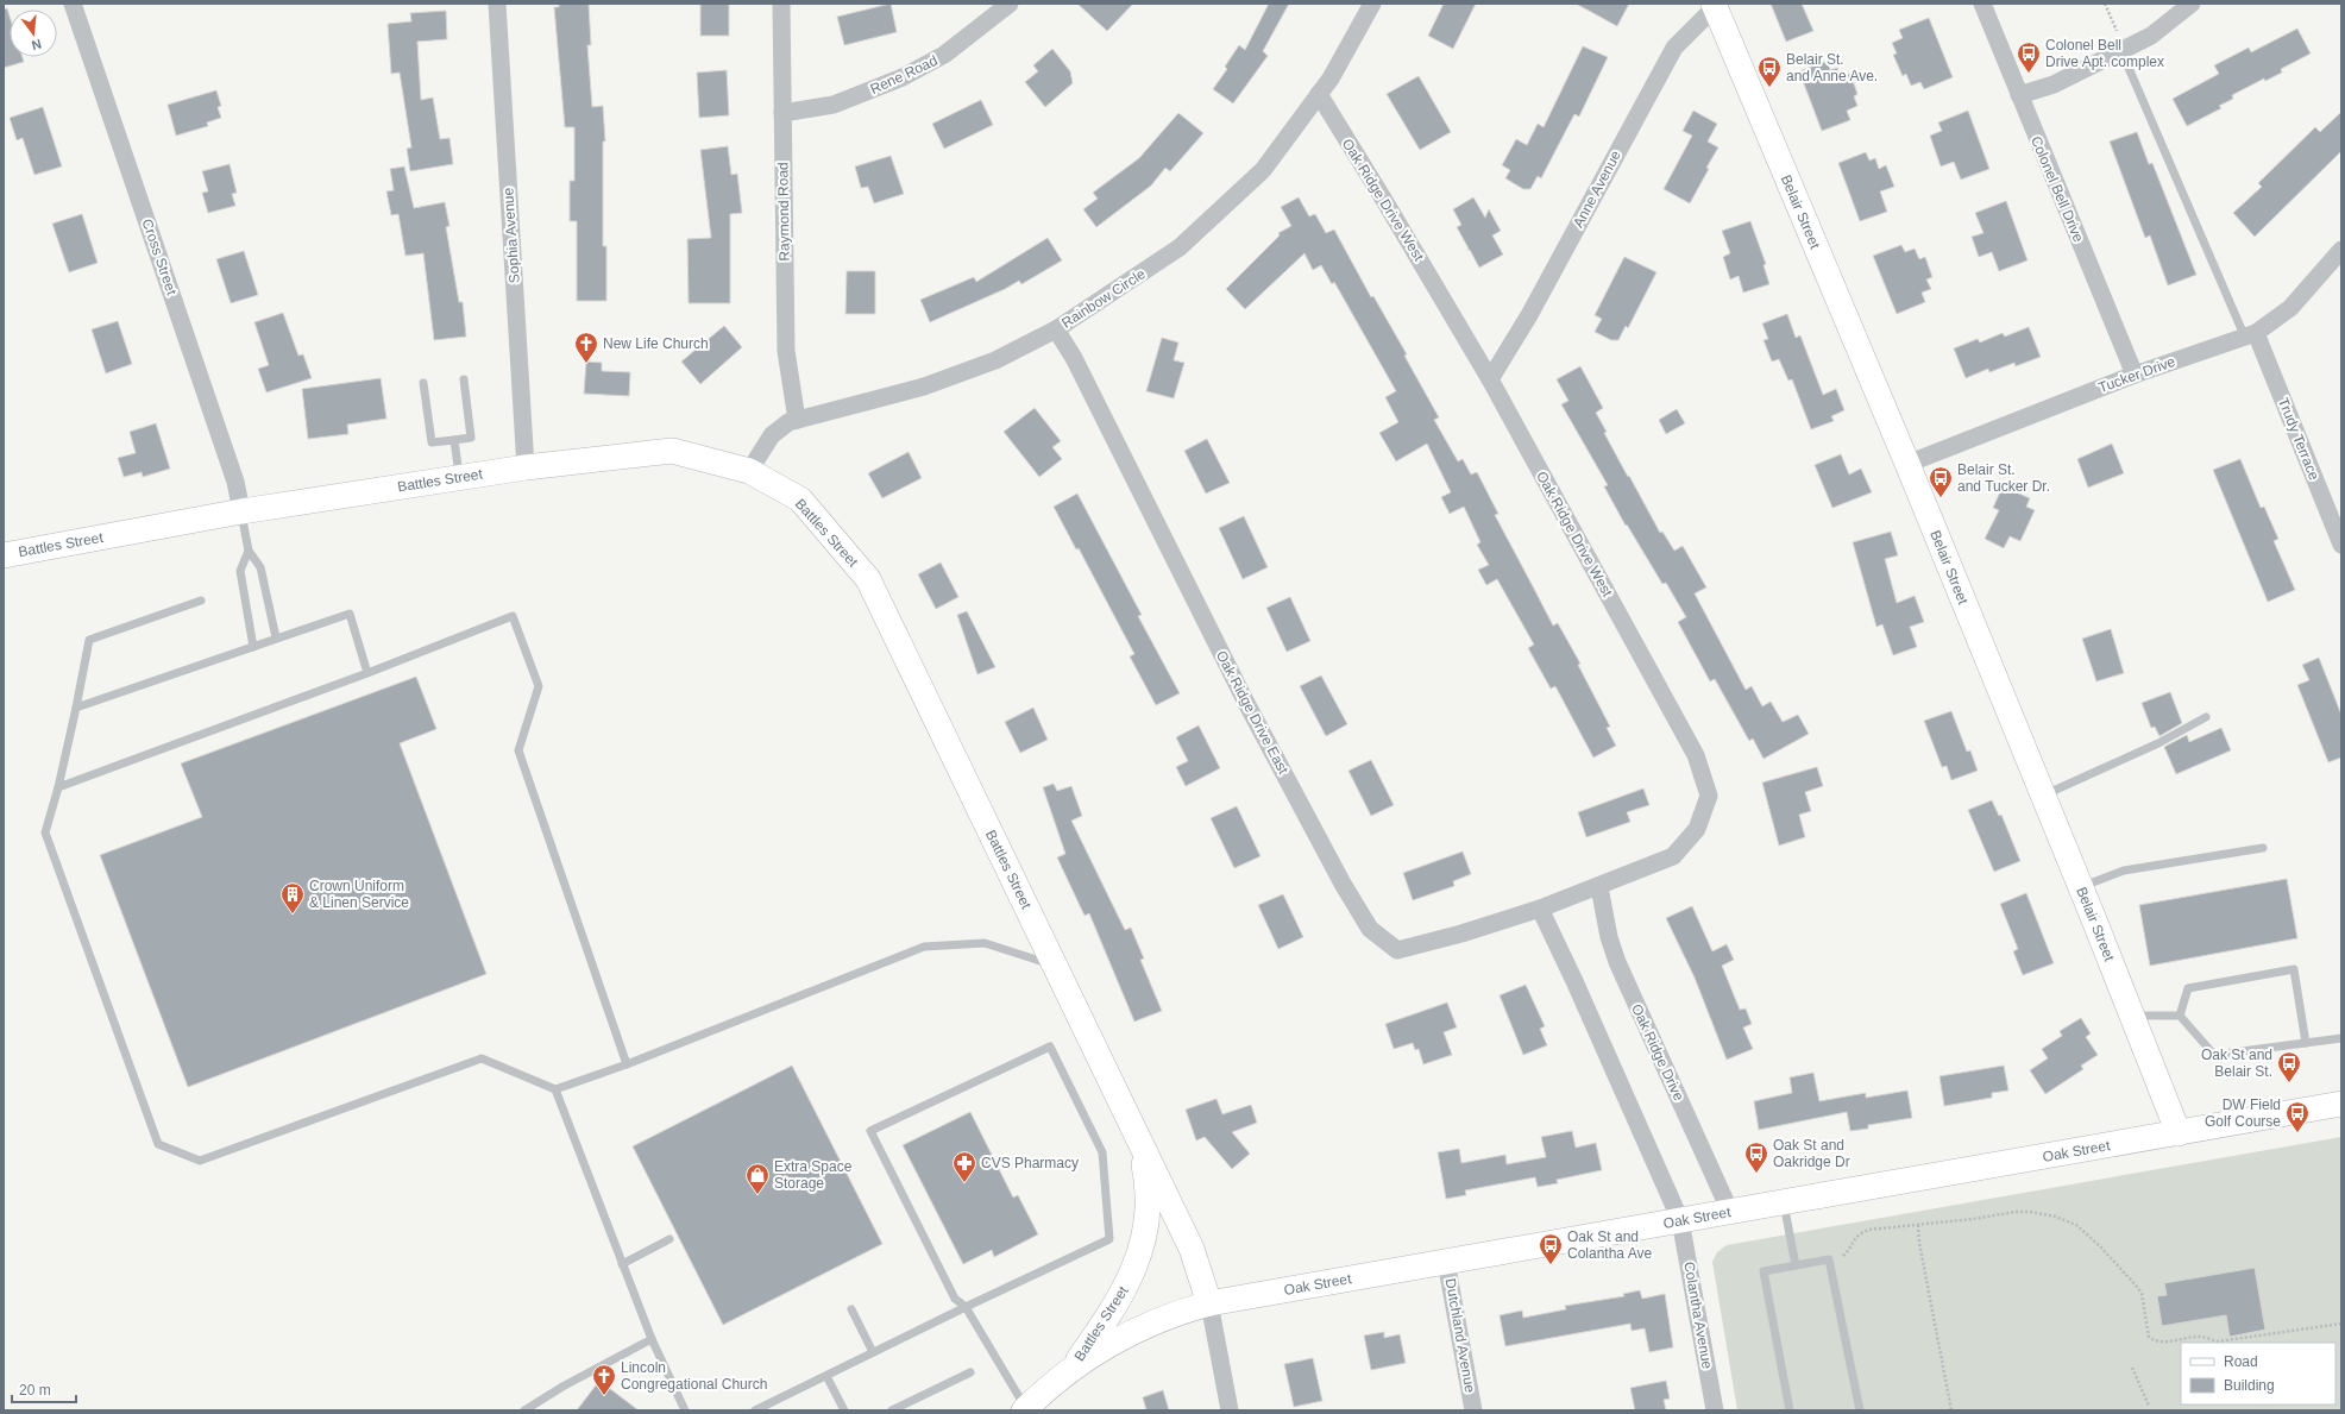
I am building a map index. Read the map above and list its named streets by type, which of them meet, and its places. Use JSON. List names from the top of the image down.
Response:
{
  "streets": {
    "main road": ["Belair Street", "Battles Street", "Oak Street"],
    "street": [
      "Rene Road",
      "Anne Avenue",
      "Colonel Bell Drive",
      "Oak Ridge Drive West",
      "Raymond Road",
      "Sophia Avenue",
      "Cross Street",
      "Rainbow Circle",
      "Tucker Drive",
      "Trudy Terrace",
      "Oak Ridge Drive East",
      "Oak Ridge Drive",
      "Colantha Avenue",
      "Dutchland Avenue"
    ]
  },
  "crossings": [
    ["Rene Road", "Raymond Road"],
    ["Anne Avenue", "Oak Ridge Drive West"],
    ["Anne Avenue", "Belair Street"],
    ["Colonel Bell Drive", "Tucker Drive"],
    ["Oak Ridge Drive West", "Rainbow Circle"],
    ["Oak Ridge Drive West", "Oak Ridge Drive East"],
    ["Oak Ridge Drive West", "Oak Ridge Drive"],
    ["Raymond Road", "Rainbow Circle"],
    ["Belair Street", "Tucker Drive"],
    ["Belair Street", "Oak Street"],
    ["Sophia Avenue", "Battles Street"],
    ["Cross Street", "Battles Street"],
    ["Rainbow Circle", "Battles Street"],
    ["Rainbow Circle", "Oak Ridge Drive East"],
    ["Tucker Drive", "Trudy Terrace"],
    ["Battles Street", "Oak Street"],
    ["Oak Ridge Drive", "Oak Street"],
    ["Oak Street", "Colantha Avenue"],
    ["Oak Street", "Dutchland Avenue"]
  ],
  "places": {
    "bus stop": [
      "Colonel Bell Drive Apt. complex",
      "Belair St. and Anne Ave.",
      "Belair St. and Tucker Dr.",
      "Oak St and Belair St.",
      "DW Field Golf Course",
      "Oak St and Oakridge Dr",
      "Oak St and Colantha Ave"
    ],
    "church": ["New Life Church", "Lincoln Congregational Church"],
    "building": ["Crown Uniform & Linen Service"],
    "pharmacy": ["CVS Pharmacy"],
    "shop": ["Extra Space Storage"]
  },
  "legend": ["Road", "Building"],
  "scale_bar": "20 m",
  "north": "bottom"
}
